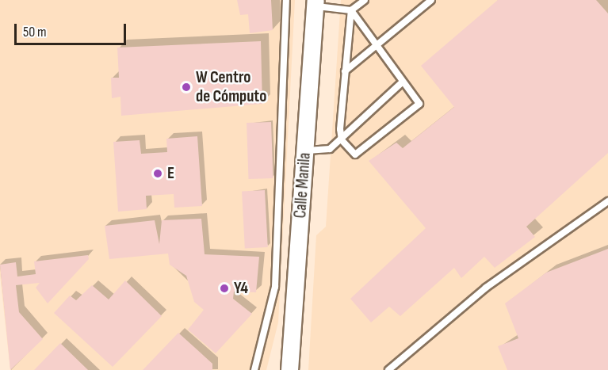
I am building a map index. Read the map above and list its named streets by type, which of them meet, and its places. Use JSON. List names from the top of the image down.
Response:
{
  "streets": {
    "street": ["Calle Manila"]
  },
  "places": ["W Centro de Cómputo", "E", "Y4"],
  "scale_bar": "50 m"
}
